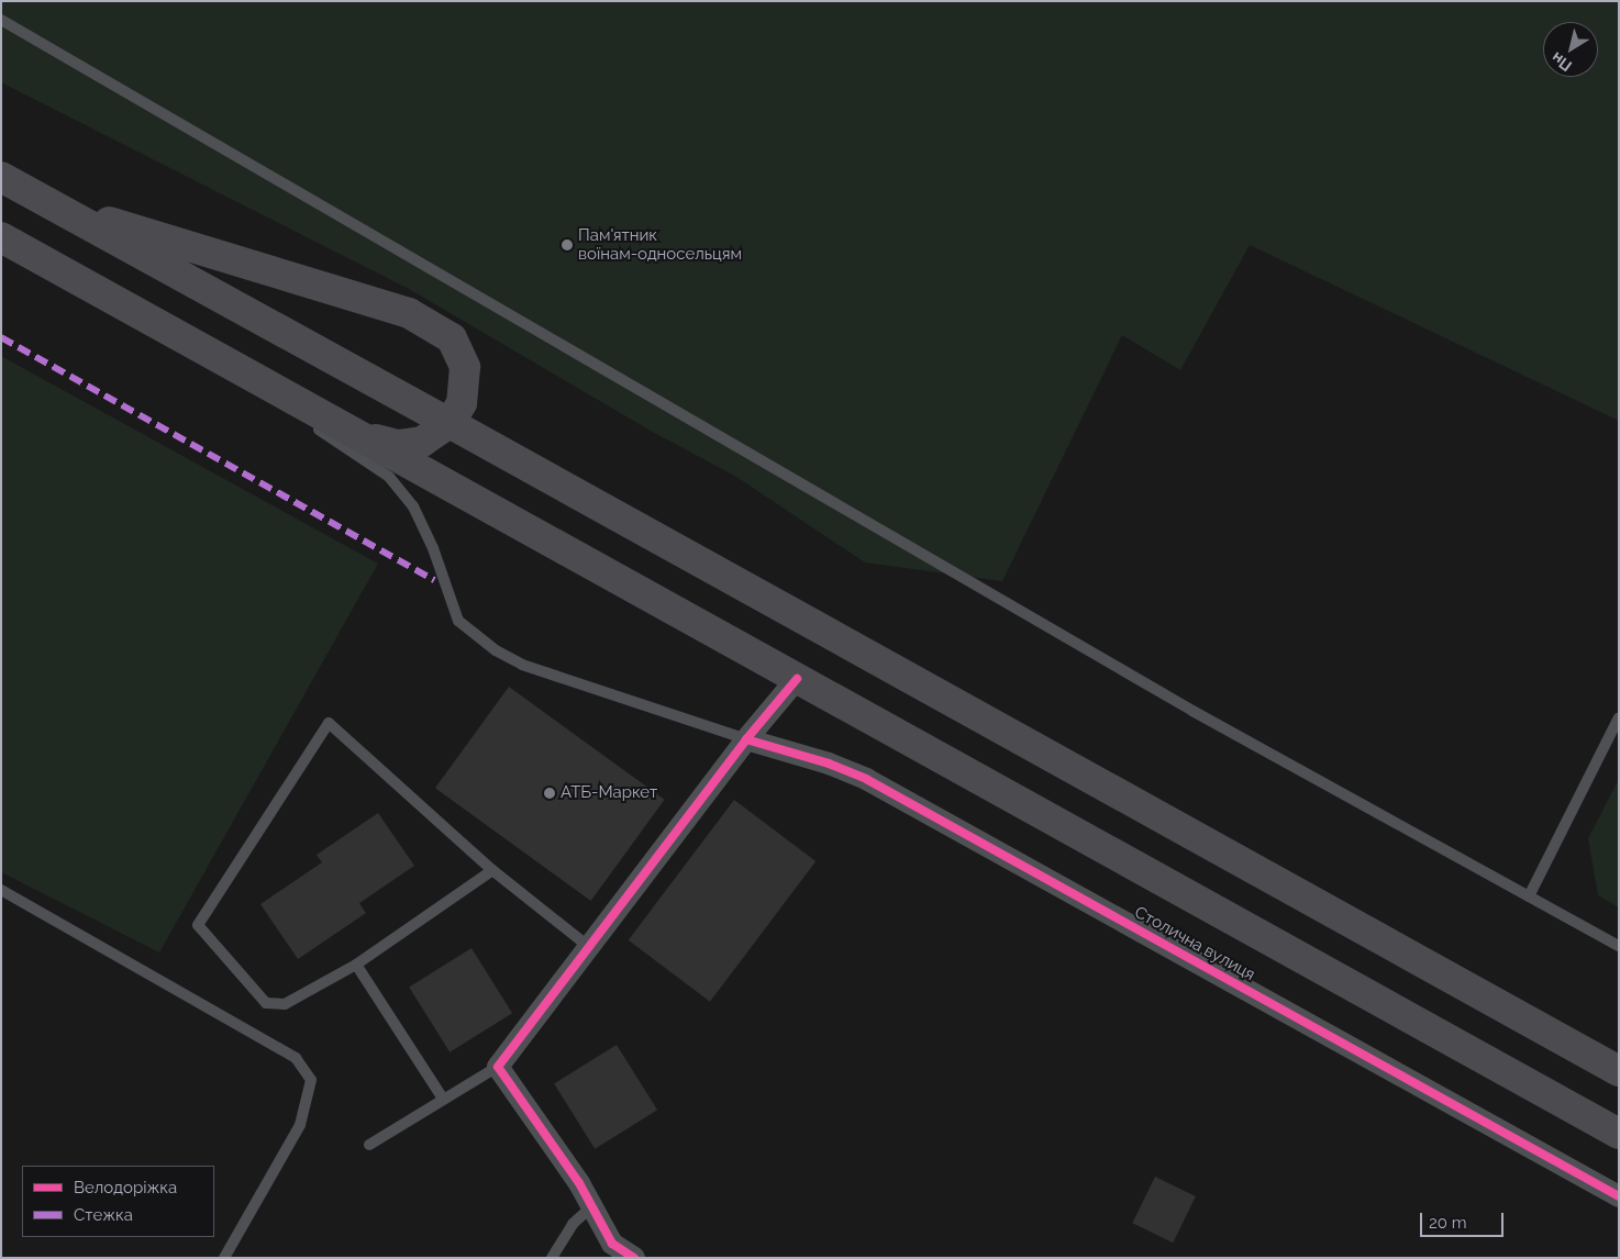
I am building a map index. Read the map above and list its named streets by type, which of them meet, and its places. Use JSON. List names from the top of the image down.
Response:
{
  "streets": {
    "street": ["Столична вулиця"]
  },
  "places": ["Пам'ятник воїнам-односельцям", "АТБ-Маркет"],
  "legend": ["Велодоріжка", "Стежка"],
  "scale_bar": "20 m",
  "north": "bottom left"
}
